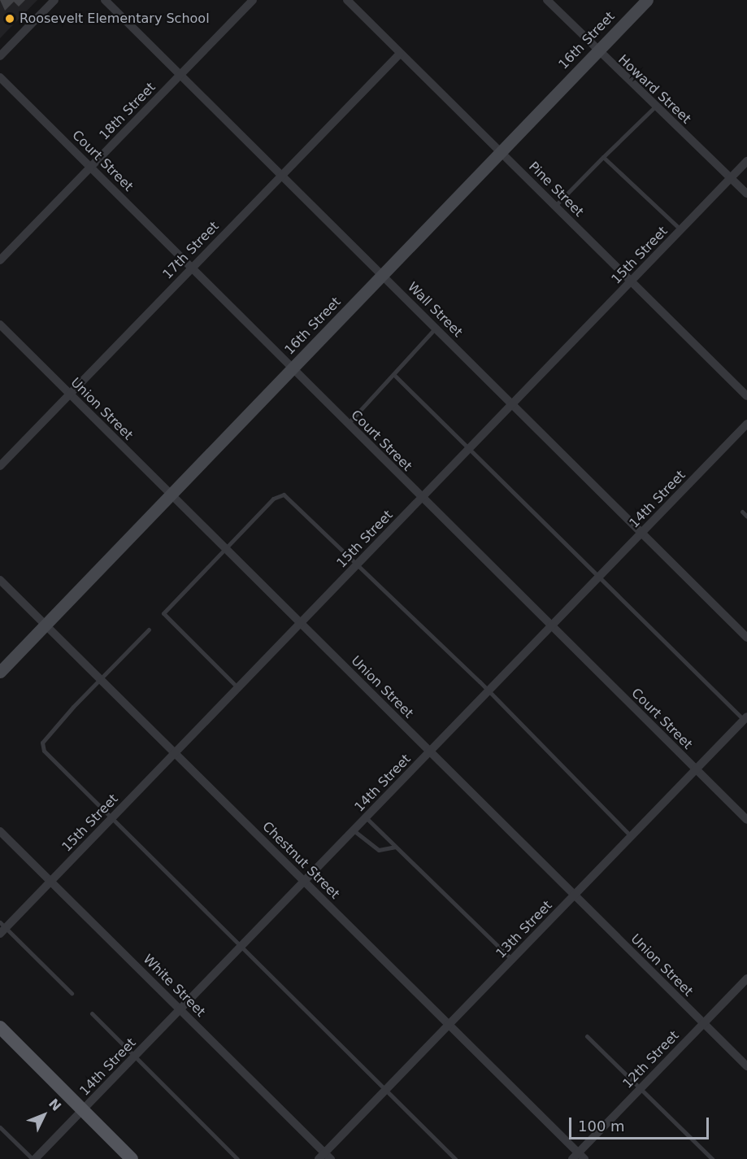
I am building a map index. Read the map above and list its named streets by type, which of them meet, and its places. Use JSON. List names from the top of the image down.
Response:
{
  "streets": {
    "street": [
      "16th Street",
      "Howard Street",
      "18th Street",
      "Court Street",
      "Pine Street",
      "17th Street",
      "15th Street",
      "Wall Street",
      "Union Street",
      "14th Street",
      "Chestnut Street",
      "13th Street",
      "White Street",
      "12th Street"
    ]
  },
  "crossings": [
    ["16th Street", "Howard Street"],
    ["16th Street", "Court Street"],
    ["16th Street", "Pine Street"],
    ["16th Street", "Wall Street"],
    ["16th Street", "Union Street"],
    ["16th Street", "Chestnut Street"],
    ["Howard Street", "15th Street"],
    ["18th Street", "Court Street"],
    ["18th Street", "Wall Street"],
    ["Court Street", "17th Street"],
    ["Court Street", "15th Street"],
    ["Court Street", "14th Street"],
    ["Court Street", "13th Street"],
    ["Pine Street", "17th Street"],
    ["Pine Street", "15th Street"],
    ["17th Street", "Wall Street"],
    ["17th Street", "Union Street"],
    ["15th Street", "Wall Street"],
    ["15th Street", "Union Street"],
    ["15th Street", "Chestnut Street"],
    ["15th Street", "White Street"],
    ["Wall Street", "14th Street"],
    ["Union Street", "14th Street"],
    ["Union Street", "13th Street"],
    ["Union Street", "12th Street"],
    ["14th Street", "Chestnut Street"],
    ["14th Street", "White Street"],
    ["Chestnut Street", "13th Street"],
    ["Chestnut Street", "12th Street"],
    ["13th Street", "White Street"]
  ],
  "places": ["Roosevelt Elementary School"],
  "scale_bar": "100 m",
  "north": "top right"
}
